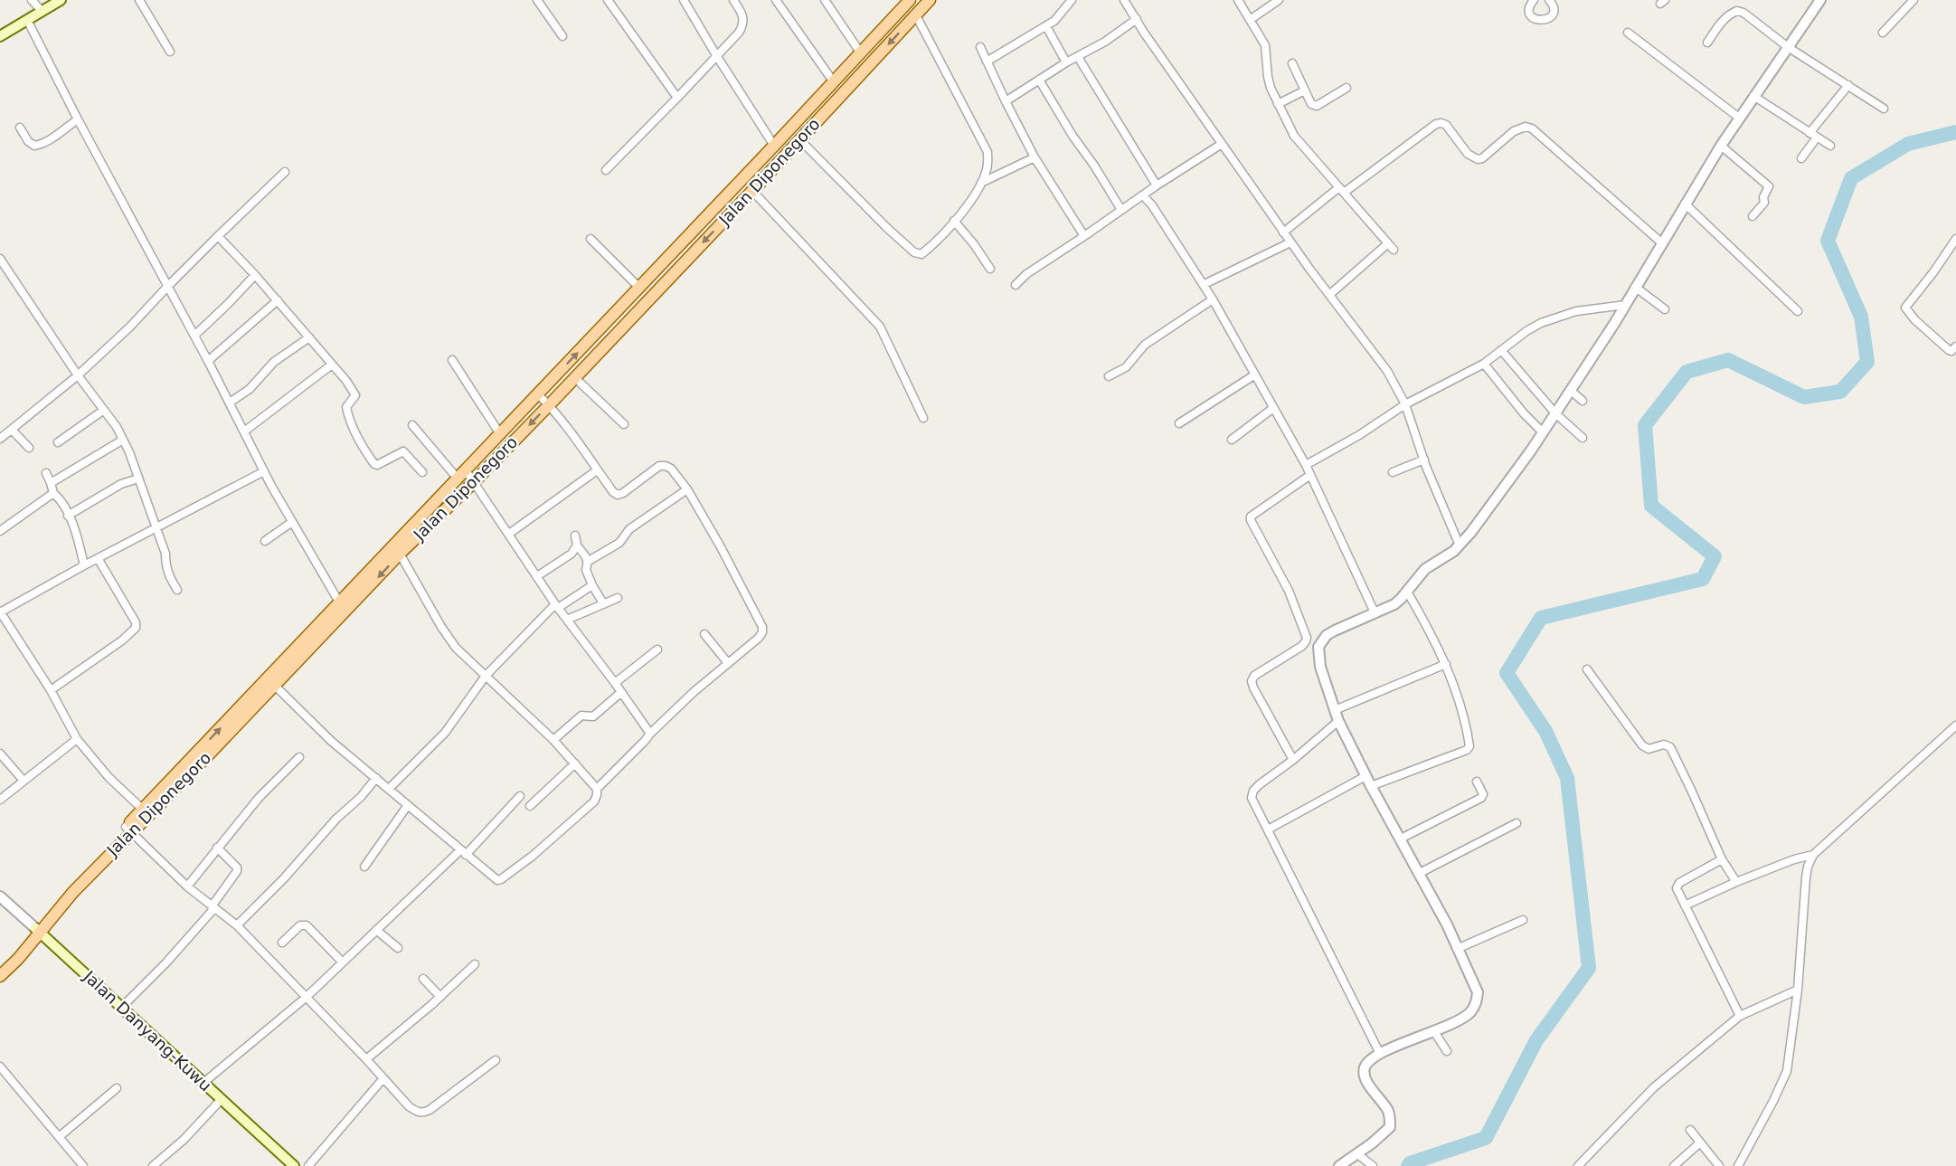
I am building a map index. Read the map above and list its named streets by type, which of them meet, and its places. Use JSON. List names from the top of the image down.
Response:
{
  "streets": {
    "main road": ["Jalan Diponegoro", "Jalan Danyang-Kuwu"]
  },
  "crossings": [
    ["Jalan Diponegoro", "Jalan Danyang-Kuwu"]
  ]
}
